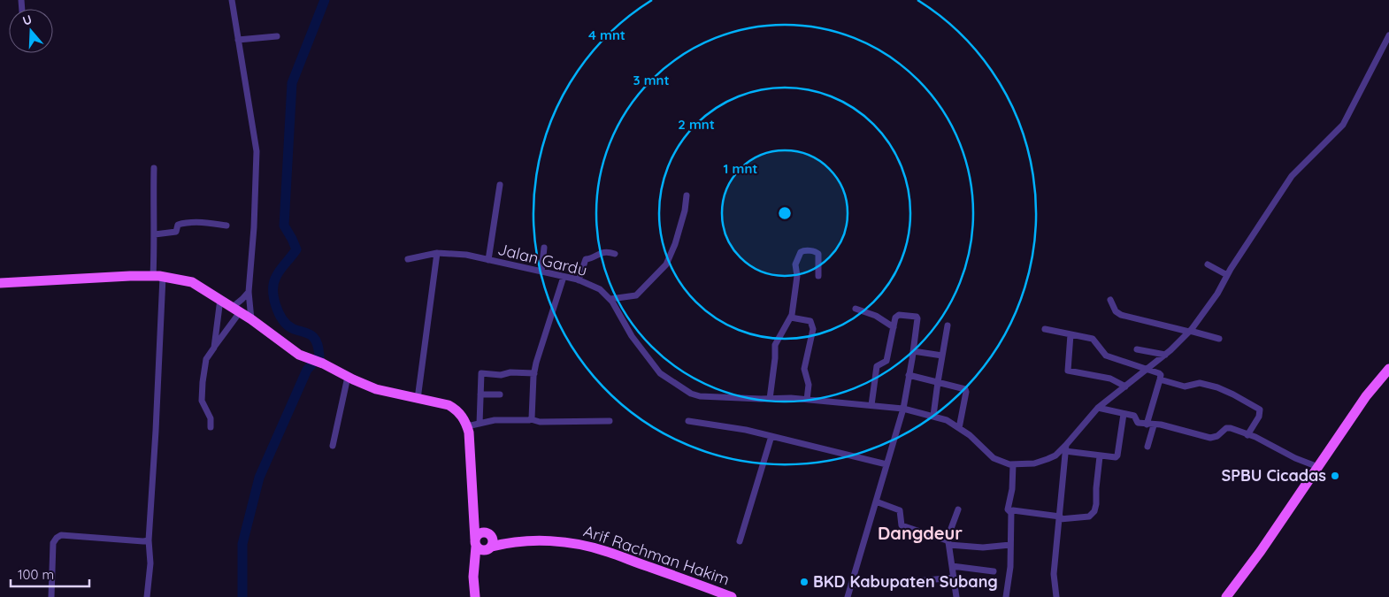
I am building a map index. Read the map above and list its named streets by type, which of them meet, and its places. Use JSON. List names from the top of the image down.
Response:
{
  "streets": {
    "main road": ["Arif Rachman Hakim"],
    "street": ["Jalan Gardu"]
  },
  "districts": ["Dangdeur"],
  "places": ["SPBU Cicadas", "BKD Kabupaten Subang"],
  "scale_bar": "100 m",
  "north": "top",
  "rings": [
    "4 mnt",
    "3 mnt",
    "2 mnt",
    "1 mnt"
  ]
}
